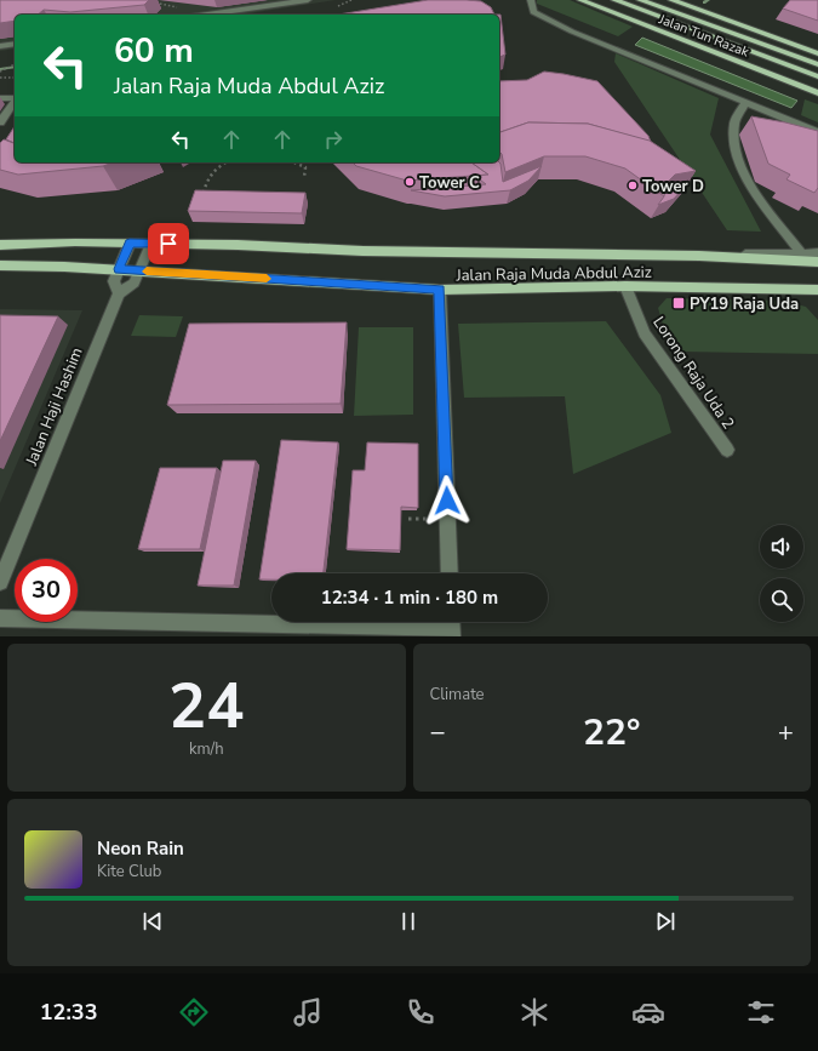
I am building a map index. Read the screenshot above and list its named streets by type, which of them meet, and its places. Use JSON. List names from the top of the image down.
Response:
{
  "streets": {
    "main road": ["Jalan Tun Razak", "Jalan Raja Muda Abdul Aziz"],
    "street": ["Lorong Raja Uda 2", "Jalan Haji Hashim"]
  },
  "crossings": [
    ["Jalan Raja Muda Abdul Aziz", "Lorong Raja Uda 2"],
    ["Jalan Raja Muda Abdul Aziz", "Jalan Haji Hashim"]
  ],
  "places": {
    "other": ["Tower C", "Tower D"],
    "transit": ["PY19 Raja Uda"]
  },
  "page": {
    "turn": ["60 m", "Jalan Raja Muda Abdul Aziz"],
    "limit": "30",
    "trip": "12:34 · 1 min · 180 m",
    "tile": [
      ["24", "km/h"],
      "Climate"
    ],
    "heat": ["−", "22°", "+"],
    "song": ["Neon Rain", "Kite Club"],
    "tabs": "12:33"
  }
}
